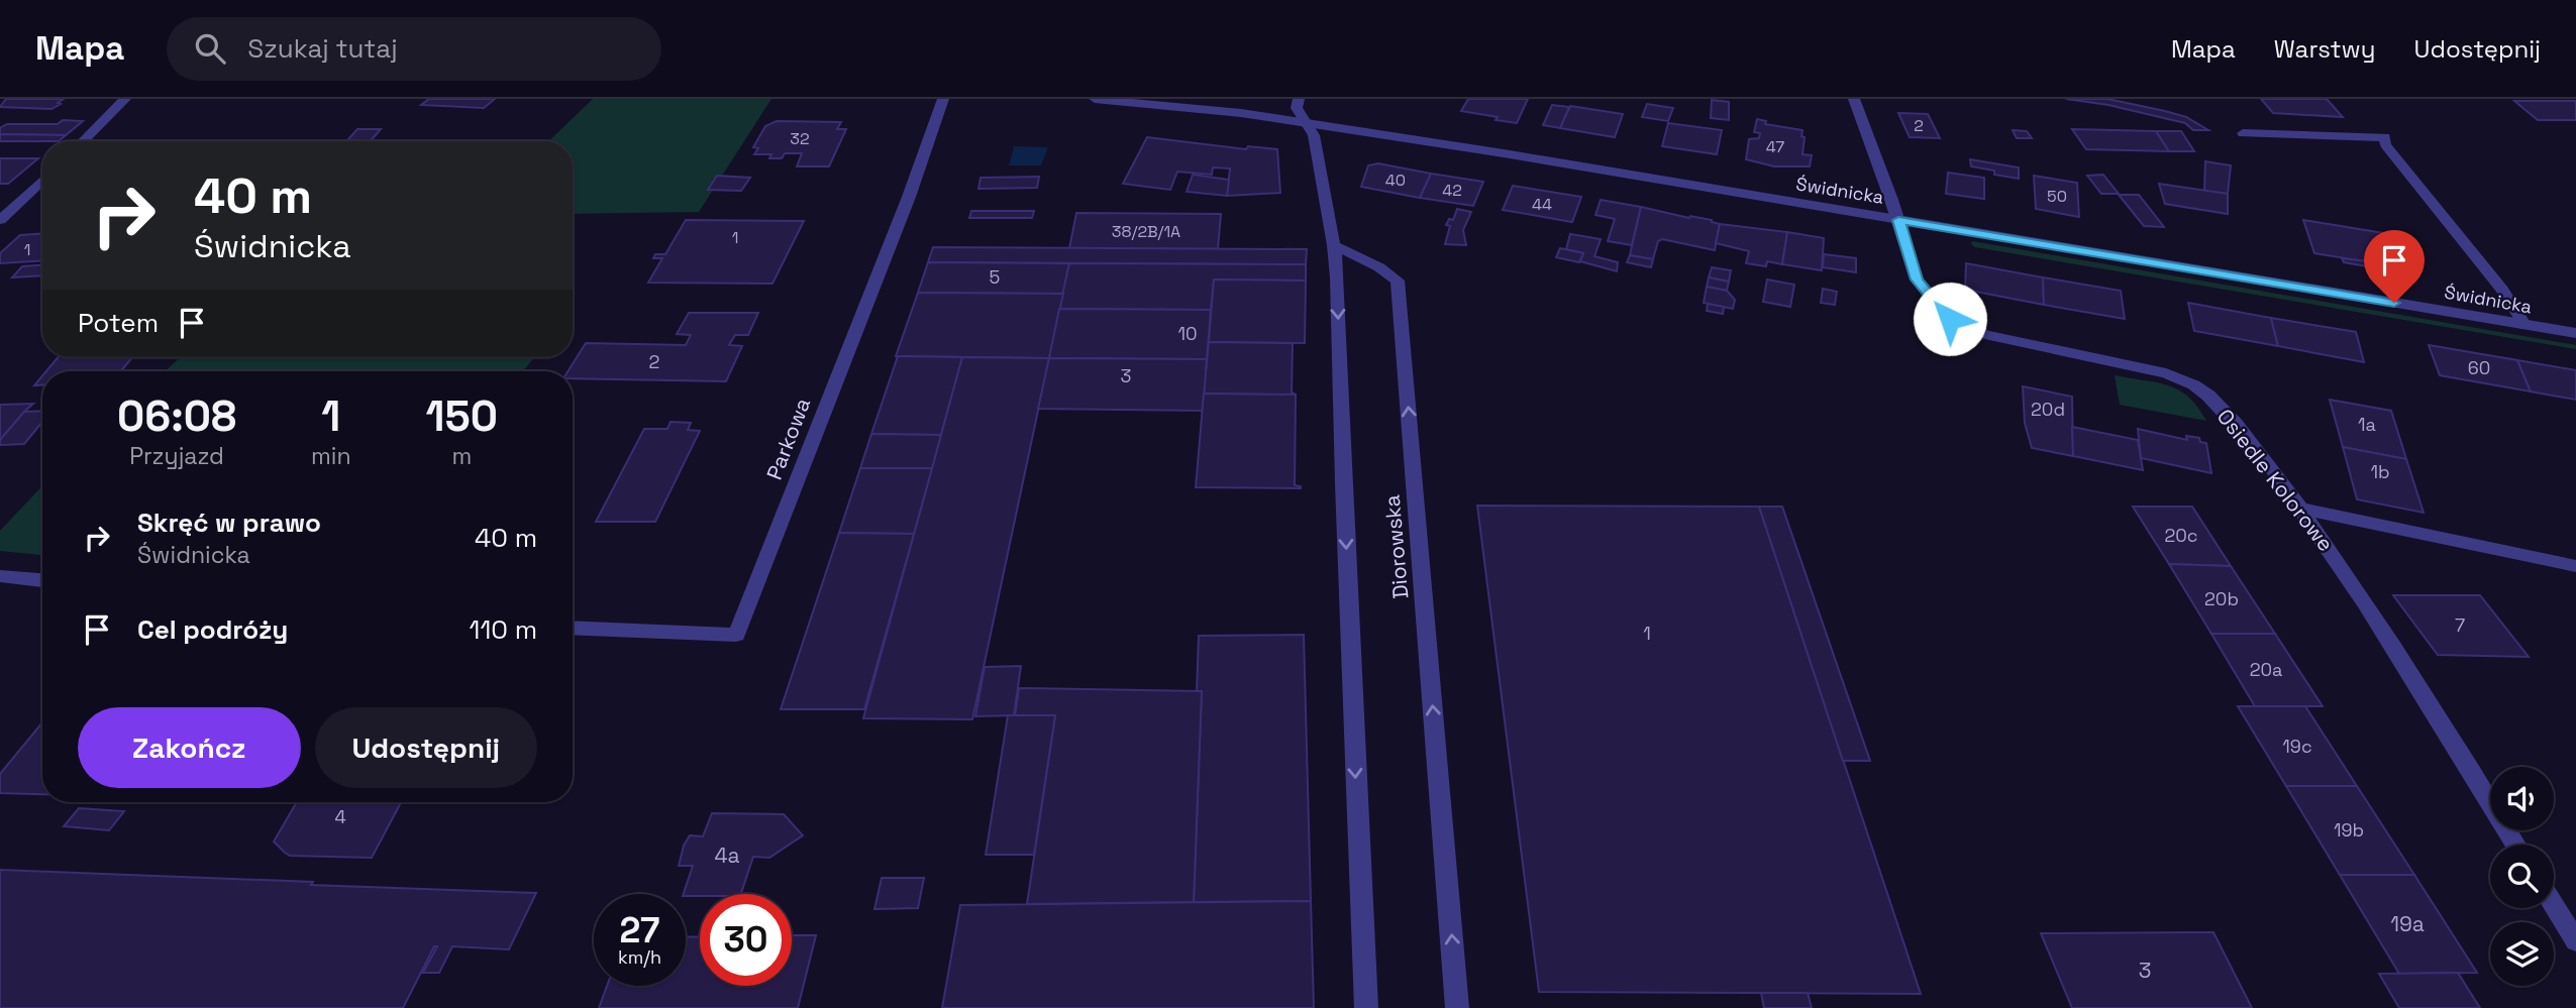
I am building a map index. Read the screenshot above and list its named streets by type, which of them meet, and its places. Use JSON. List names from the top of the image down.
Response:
{
  "streets": {
    "street": [
      "Świdnicka",
      "Parkowa",
      "Osiedle Kolorowe",
      "Diorowska"
    ]
  },
  "crossings": [
    ["Świdnicka", "Osiedle Kolorowe"]
  ],
  "house_numbers": [
    "2",
    "32",
    "47",
    "40",
    "42",
    "50",
    "44",
    "38/2B/1A",
    "1",
    "1",
    "5",
    "10",
    "2",
    "60",
    "3",
    "20d",
    "1a",
    "1b",
    "20c",
    "20b",
    "7",
    "1",
    "20a",
    "19c",
    "4",
    "19b",
    "4a",
    "19a",
    "3"
  ],
  "page": {
    "header": "Mapa",
    "search": "Szukaj tutaj",
    "nav": ["Mapa", "Warstwy", "Udostępnij"],
    "turn": ["40 m", "Świdnicka"],
    "then": "Potem",
    "eta": [
      "06:08",
      "Przyjazd",
      "1",
      "min",
      "150",
      "m"
    ],
    "list": [
      {
        "name": "Skręć w prawo",
        "note": "Świdnicka",
        "value": "40 m"
      },
      {
        "name": "Cel podróży",
        "value": "110 m"
      }
    ],
    "buttons": ["Zakończ", "Udostępnij"],
    "speed": "27 km/h",
    "limit": "30"
  }
}
